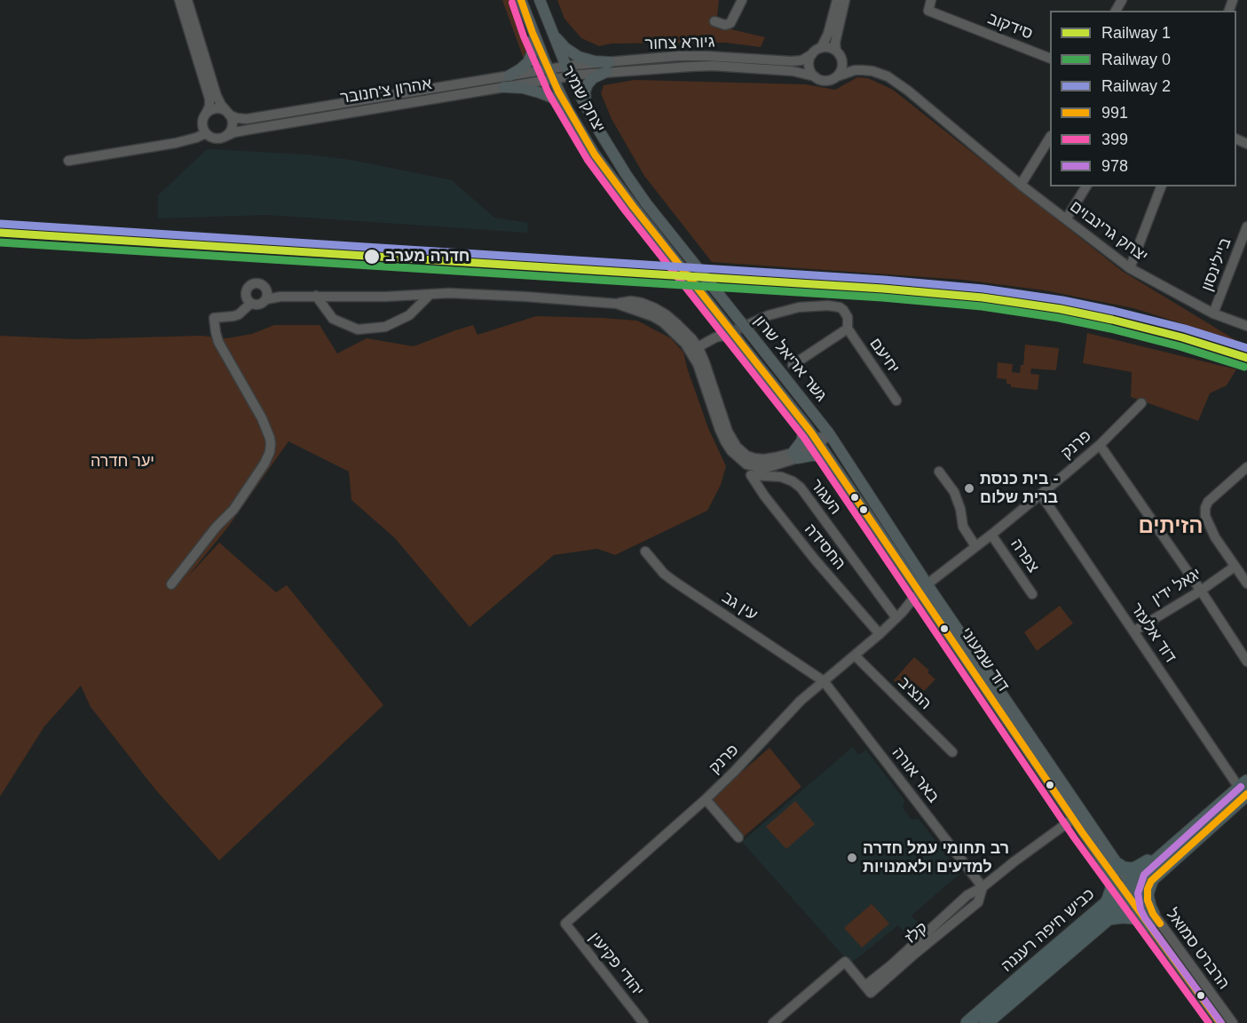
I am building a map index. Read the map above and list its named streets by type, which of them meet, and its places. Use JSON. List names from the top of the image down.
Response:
{
  "streets": {
    "highway": ["כביש חיפה רעננה"],
    "main road": ["יצחק שמיר", "גשר אריאל שרון", "דוד שמעוני"],
    "street": [
      "סידקוב",
      "גיורא צחור",
      "אהרון צ'חנובר",
      "יצחק גרינבוים",
      "ביילינסון",
      "יחיעם",
      "פרנק",
      "העגור",
      "החסידה",
      "צפרה",
      "יגאל ידין",
      "עין גב",
      "דוד אלעזר",
      "הנציב",
      "באר אורה",
      "קלז",
      "הרברט סמואל",
      "יהודי פקיעין"
    ]
  },
  "crossings": [
    ["גיורא צחור", "אהרון צ'חנובר"],
    ["גיורא צחור", "יצחק שמיר"],
    ["גיורא צחור", "יצחק גרינבוים"],
    ["אהרון צ'חנובר", "יצחק שמיר"],
    ["יצחק שמיר", "גשר אריאל שרון"],
    ["יצחק גרינבוים", "ביילינסון"],
    ["גשר אריאל שרון", "דוד שמעוני"],
    ["פרנק", "העגור"],
    ["פרנק", "החסידה"],
    ["פרנק", "צפרה"],
    ["פרנק", "עין גב"],
    ["פרנק", "דוד אלעזר"],
    ["פרנק", "דוד שמעוני"],
    ["פרנק", "הנציב"],
    ["פרנק", "באר אורה"],
    ["פרנק", "יהודי פקיעין"],
    ["העגור", "החסידה"],
    ["יגאל ידין", "דוד אלעזר"],
    ["עין גב", "באר אורה"],
    ["דוד אלעזר", "כביש חיפה רעננה"],
    ["דוד שמעוני", "כביש חיפה רעננה"],
    ["דוד שמעוני", "קלז"],
    ["דוד שמעוני", "הרברט סמואל"],
    ["באר אורה", "קלז"],
    ["כביש חיפה רעננה", "הרברט סמואל"]
  ],
  "districts": ["הזיתים"],
  "parks": ["יער חדרה"],
  "places": ["חדרה מערב", "בית כנסת - ברית שלום", "רב תחומי עמל חדרה למדעים ולאמנויות"],
  "lines": [
    "transit line 991",
    "transit line 399",
    "rail line 2",
    "rail line 1",
    "rail line 0",
    "transit line 978"
  ],
  "legend": [
    "Railway 1",
    "Railway 0",
    "Railway 2",
    "991",
    "399",
    "978"
  ]
}
